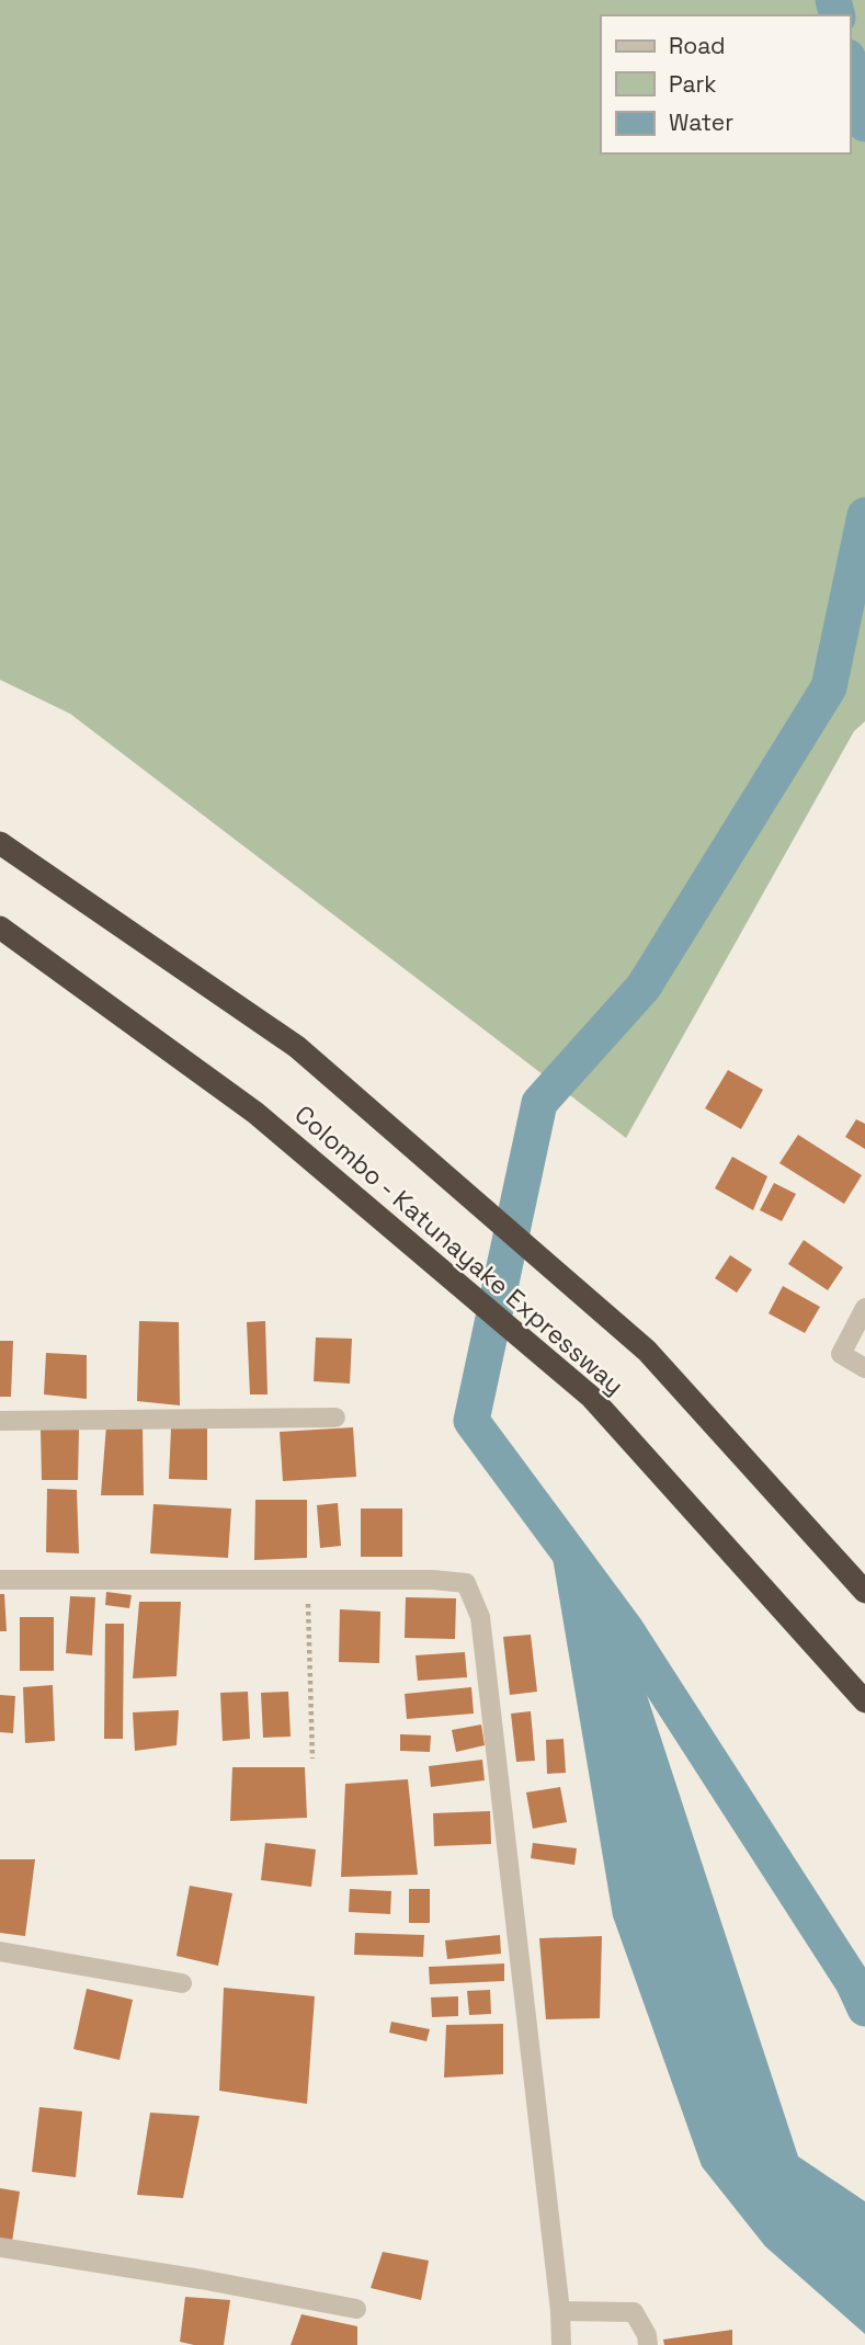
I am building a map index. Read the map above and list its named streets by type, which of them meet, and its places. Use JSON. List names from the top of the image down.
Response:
{
  "streets": {
    "highway": ["Colombo - Katunayake Expressway"]
  },
  "legend": ["Road", "Park", "Water"]
}
